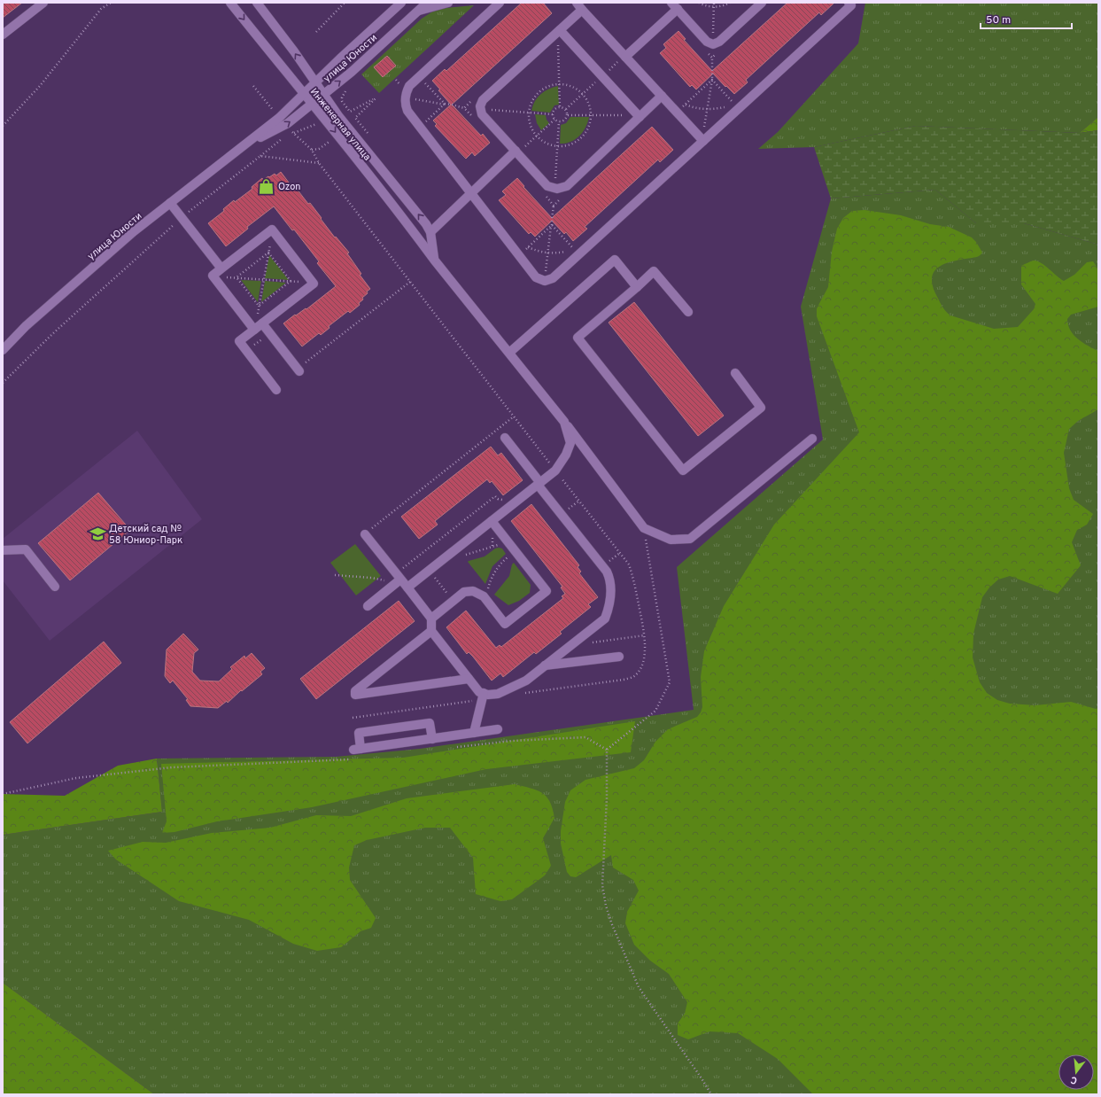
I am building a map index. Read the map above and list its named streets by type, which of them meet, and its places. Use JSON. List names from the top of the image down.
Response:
{
  "streets": {
    "street": ["улица Юности", "Инженерная улица"]
  },
  "crossings": [
    ["улица Юности", "Инженерная улица"]
  ],
  "places": {
    "shop": ["Ozon"],
    "school or university": ["Детский сад № 58 Юниор-Парк"]
  },
  "scale_bar": "50 m",
  "north": "bottom"
}
